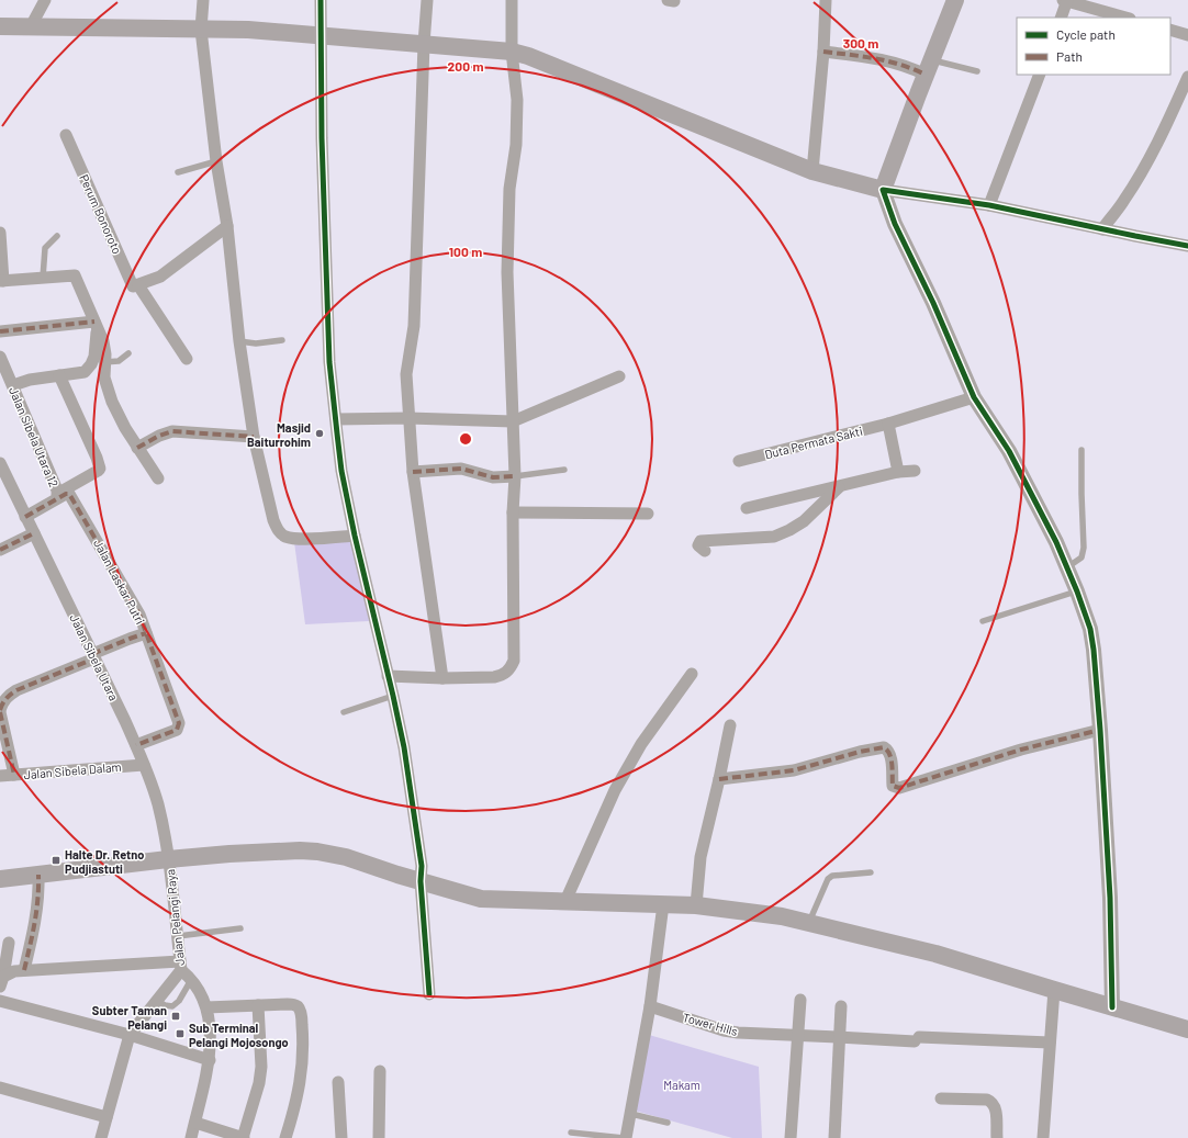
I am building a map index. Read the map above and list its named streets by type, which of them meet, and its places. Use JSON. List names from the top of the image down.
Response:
{
  "streets": {
    "street": [
      "Perum Bonoroto",
      "Jalan Sibela Utara 12",
      "Duta Permata Sakti",
      "Jalan Laskar Putri",
      "Jalan Sibela Utara",
      "Jalan Sibela Dalam",
      "Jalan Pelangi Raya",
      "Tower Hills"
    ]
  },
  "crossings": [
    ["Jalan Laskar Putri", "Jalan Sibela Utara"],
    ["Jalan Sibela Utara", "Jalan Sibela Dalam"],
    ["Jalan Sibela Utara", "Jalan Pelangi Raya"]
  ],
  "parks": ["Makam"],
  "places": {
    "other": ["Masjid Baiturrohim"],
    "transit": ["Halte Dr. Retno Pudjiastuti", "Subter Taman Pelangi", "Sub Terminal Pelangi Mojosongo"]
  },
  "legend": ["Cycle path", "Path"],
  "rings": ["300 m", "200 m", "100 m"]
}
